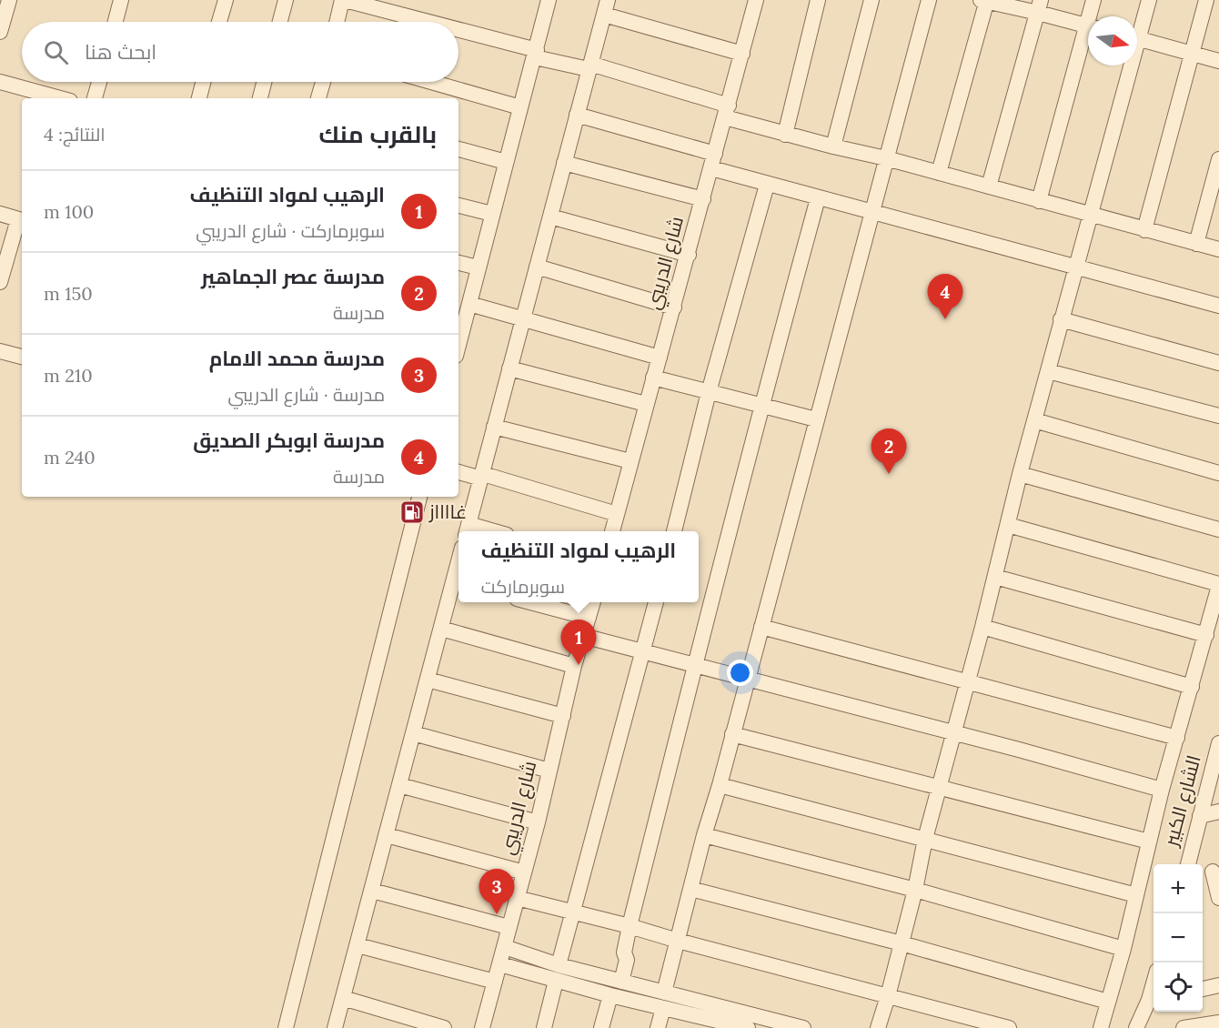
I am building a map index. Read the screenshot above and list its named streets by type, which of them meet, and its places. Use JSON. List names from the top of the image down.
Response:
{
  "streets": {
    "street": ["شارع الدريبي", "الشارع الكبير"]
  },
  "places": {
    "fuel station": ["غااااز"]
  },
  "north": "right",
  "page": {
    "search": "ابحث هنا",
    "heading": ["بالقرب منك", "النتائج: 4"],
    "list": [
      {
        "mark": "1",
        "name": "الرهيب لمواد التنظيف",
        "note": "سوبرماركت · شارع الدريبي",
        "value": "100 m"
      },
      {
        "mark": "2",
        "name": "مدرسة عصر الجماهير",
        "note": "مدرسة",
        "value": "150 m"
      },
      {
        "mark": "3",
        "name": "مدرسة محمد الامام",
        "note": "مدرسة · شارع الدريبي",
        "value": "210 m"
      },
      {
        "mark": "4",
        "name": "مدرسة ابوبكر الصديق",
        "note": "مدرسة",
        "value": "240 m"
      }
    ],
    "pins": [
      "4",
      "2",
      "1",
      "3"
    ],
    "popup": ["الرهيب لمواد التنظيف", "سوبرماركت"],
    "map_buttons": ["+", "−"]
  }
}
